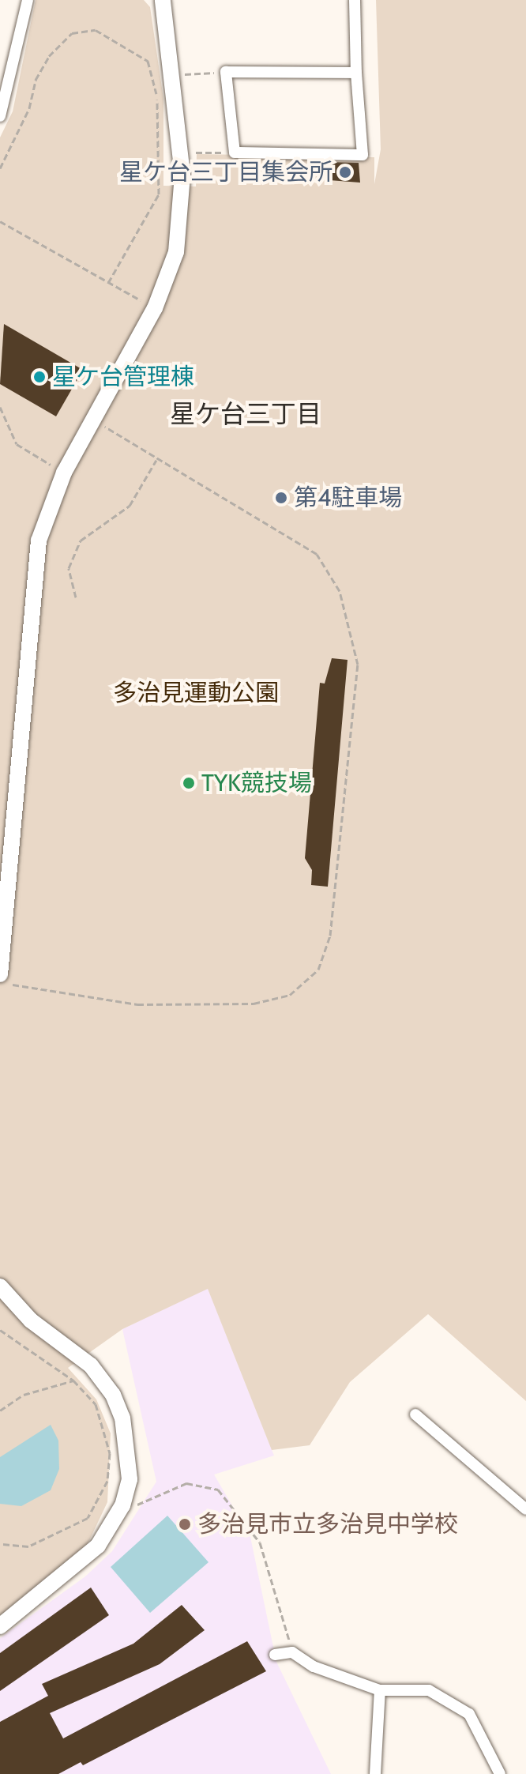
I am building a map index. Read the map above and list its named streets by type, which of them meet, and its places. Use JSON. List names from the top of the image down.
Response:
{
  "districts": ["星ケ台三丁目"],
  "parks": ["多治見運動公園"],
  "places": [
    "星ケ台三丁目集会所",
    "星ケ台管理棟",
    "第4駐車場",
    "TYK競技場",
    "多治見市立多治見中学校"
  ]
}
